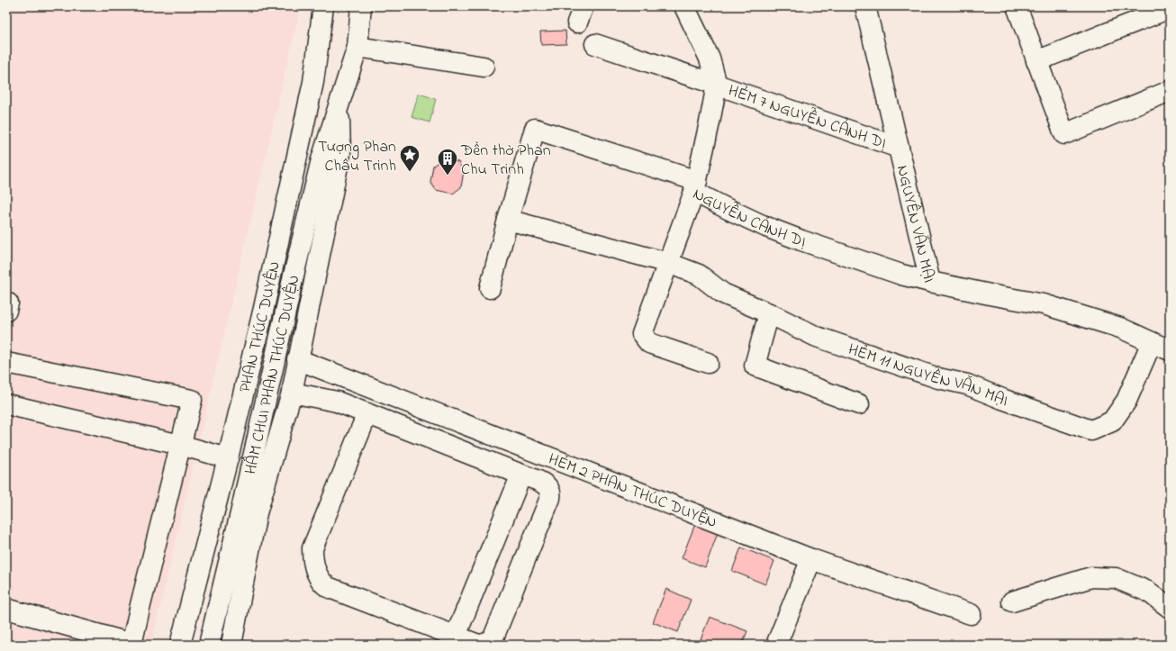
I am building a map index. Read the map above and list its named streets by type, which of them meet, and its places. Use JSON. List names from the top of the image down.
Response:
{
  "streets": {
    "street": [
      "HẺM 7 NGUYỄN CẢNH DỊ",
      "NGUYỄN CẢNH DỊ",
      "NGUYỄN VĂN MẠI",
      "PHAN THÚC DUYỆN",
      "HẦM CHUI PHAN THÚC DUYỆN",
      "HẺM 11 NGUYỄN VĂN MẠI",
      "HẺM 2 PHAN THÚC DUYỆN"
    ]
  },
  "crossings": [
    ["HẺM 7 NGUYỄN CẢNH DỊ", "NGUYỄN CẢNH DỊ"],
    ["HẺM 7 NGUYỄN CẢNH DỊ", "NGUYỄN VĂN MẠI"],
    ["NGUYỄN CẢNH DỊ", "NGUYỄN VĂN MẠI"],
    ["NGUYỄN VĂN MẠI", "HẺM 11 NGUYỄN VĂN MẠI"]
  ],
  "places": {
    "place": ["Tượng Phan Châu Trinh"],
    "building": ["Đền thờ Phan Chu Trinh"]
  }
}
